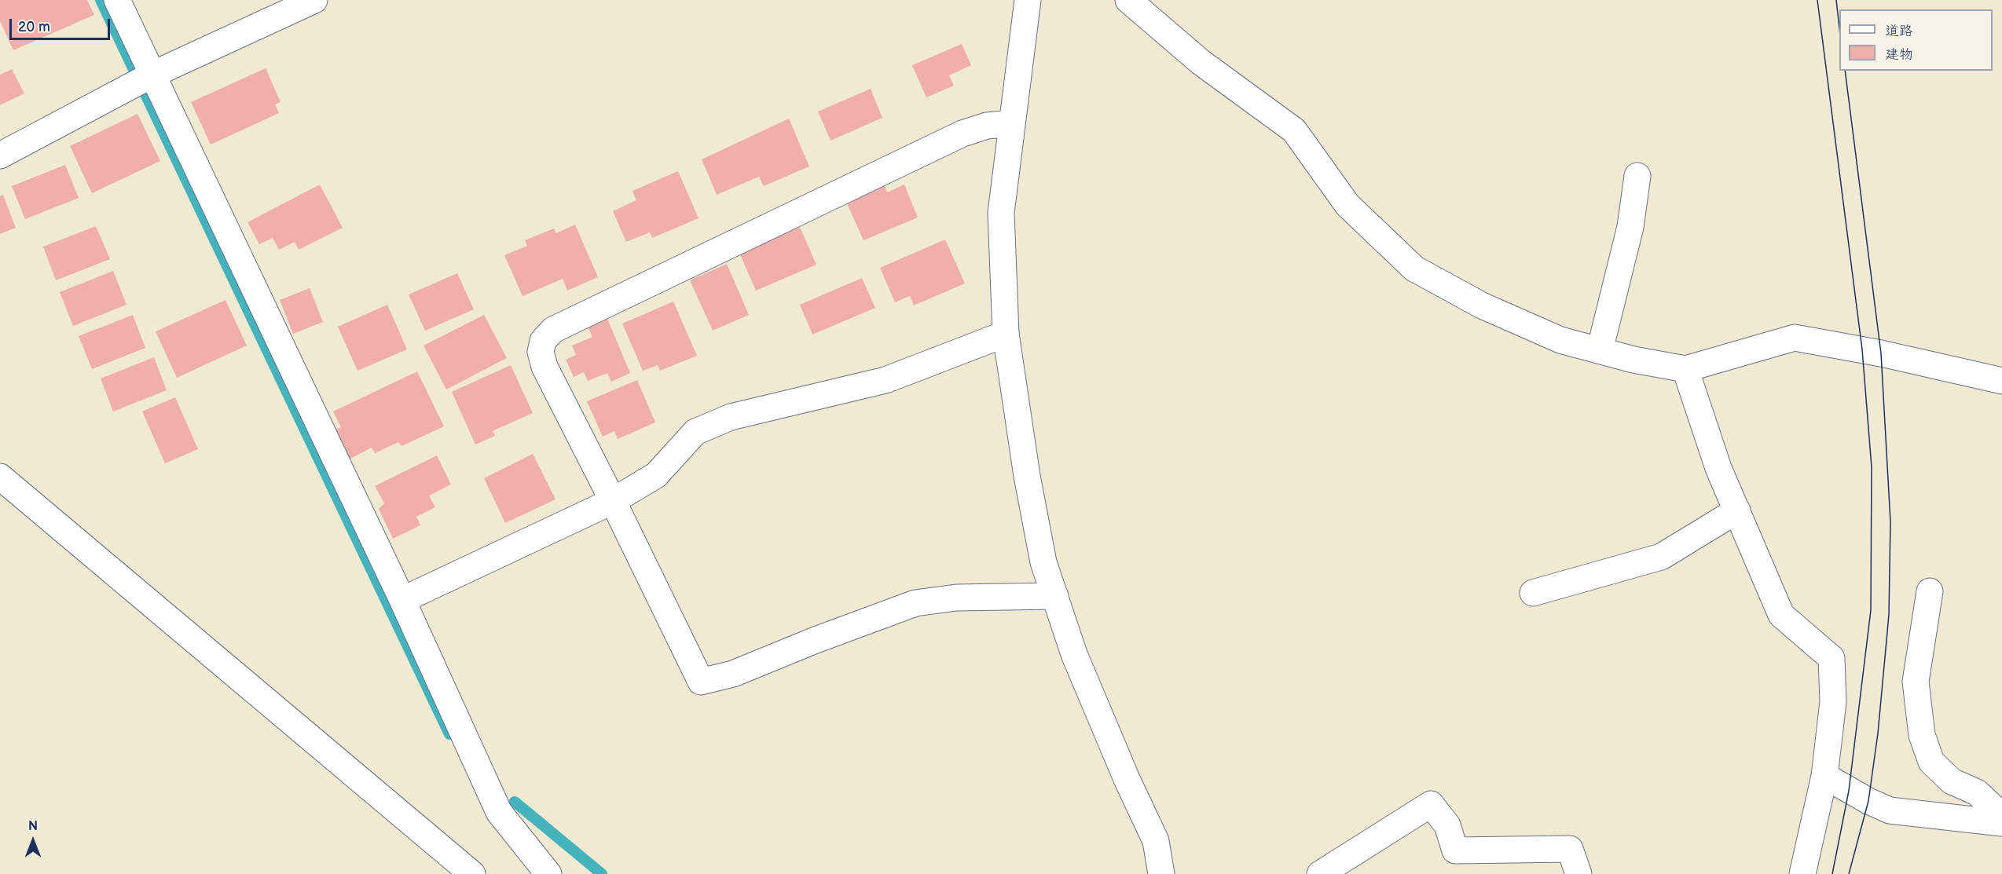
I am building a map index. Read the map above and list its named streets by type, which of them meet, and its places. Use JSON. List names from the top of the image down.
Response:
{
  "legend": ["道路", "建物"],
  "scale_bar": "20 m",
  "north": "top"
}
